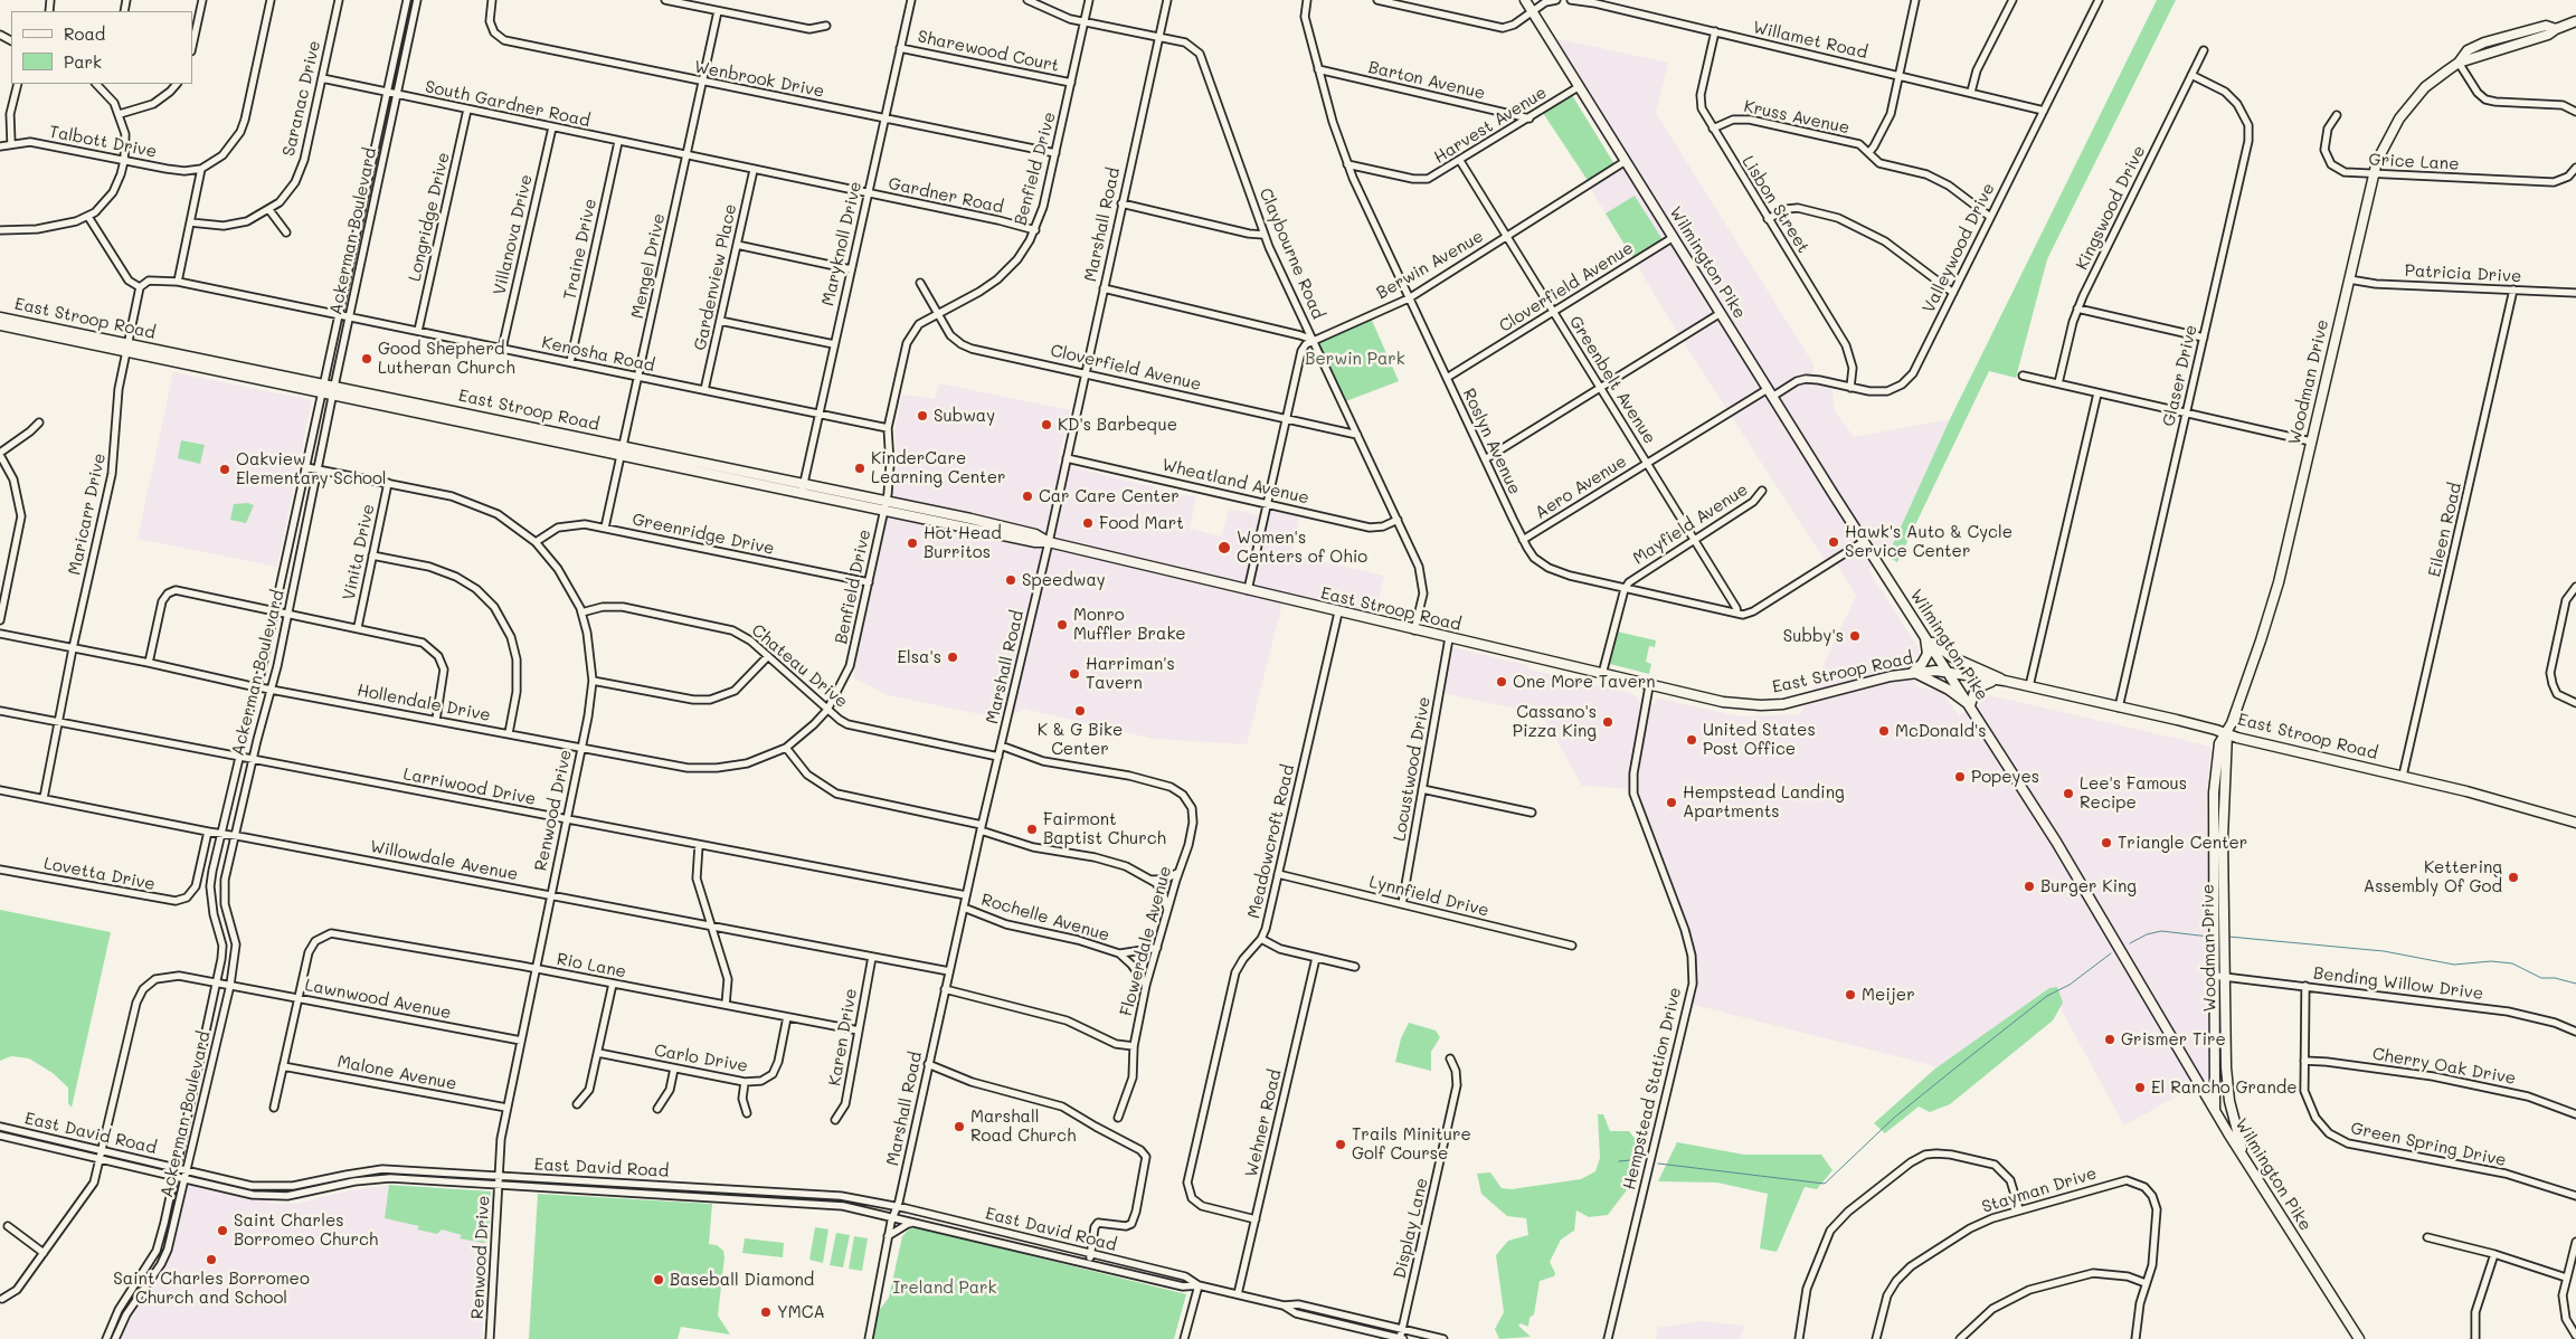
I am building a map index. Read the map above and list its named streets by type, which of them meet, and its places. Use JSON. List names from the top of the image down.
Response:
{
  "streets": {
    "main road": ["Wilmington Pike", "East Stroop Road", "Woodman Drive"],
    "street": [
      "Willamet Road",
      "Sharewood Court",
      "Wenbrook Drive",
      "Barton Avenue",
      "Saranac Drive",
      "South Gardner Road",
      "Kruss Avenue",
      "Harvest Avenue",
      "Talbott Drive",
      "Grice Lane",
      "Benfield Drive",
      "Gardner Road",
      "Lisbon Street",
      "Kingswood Drive",
      "Longridge Drive",
      "Marshall Road",
      "Ackerman Boulevard",
      "Villanova Drive",
      "Maryknoll Drive",
      "Valleywood Drive",
      "Traine Drive",
      "Claybourne Road",
      "Berwin Avenue",
      "Mengel Drive",
      "Patricia Drive",
      "Gardenview Place",
      "Cloverfield Avenue",
      "Kenosha Road",
      "Glaser Drive",
      "Greenbelt Avenue",
      "Roslyn Avenue",
      "Wheatland Avenue",
      "Aero Avenue",
      "Maricarr Drive",
      "Mayfield Avenue",
      "Eileen Road",
      "Greenridge Drive",
      "Vinita Drive",
      "Chateau Drive",
      "Hollendale Drive",
      "Locustwood Drive",
      "Larriwood Drive",
      "Renwood Drive",
      "Meadowcroft Road",
      "Willowdale Avenue",
      "Lovetta Drive",
      "Lynnfield Drive",
      "Rochelle Avenue",
      "Flowerdale Avenue",
      "Rio Lane",
      "Bending Willow Drive",
      "Lawnwood Avenue",
      "Karen Drive",
      "Carlo Drive",
      "Cherry Oak Drive",
      "Malone Avenue",
      "Hempstead Station Drive",
      "Wehner Road",
      "East David Road",
      "Green Spring Drive",
      "Stayman Drive",
      "Display Lane"
    ]
  },
  "crossings": [
    ["Willamet Road", "Lisbon Street"],
    ["Willamet Road", "Valleywood Drive"],
    ["Sharewood Court", "Benfield Drive"],
    ["Sharewood Court", "Maryknoll Drive"],
    ["Wenbrook Drive", "Benfield Drive"],
    ["Wenbrook Drive", "Maryknoll Drive"],
    ["Wenbrook Drive", "Mengel Drive"],
    ["Barton Avenue", "Harvest Avenue"],
    ["Barton Avenue", "Roslyn Avenue"],
    ["Saranac Drive", "South Gardner Road"],
    ["South Gardner Road", "Gardner Road"],
    ["South Gardner Road", "Longridge Drive"],
    ["South Gardner Road", "Ackerman Boulevard"],
    ["South Gardner Road", "Villanova Drive"],
    ["South Gardner Road", "Traine Drive"],
    ["South Gardner Road", "Mengel Drive"],
    ["Kruss Avenue", "Lisbon Street"],
    ["Kruss Avenue", "Valleywood Drive"],
    ["Harvest Avenue", "Wilmington Pike"],
    ["Harvest Avenue", "Greenbelt Avenue"],
    ["Harvest Avenue", "Roslyn Avenue"],
    ["Grice Lane", "Woodman Drive"],
    ["Benfield Drive", "Gardner Road"],
    ["Benfield Drive", "Claybourne Road"],
    ["Benfield Drive", "Cloverfield Avenue"],
    ["Benfield Drive", "East Stroop Road"],
    ["Benfield Drive", "Kenosha Road"],
    ["Benfield Drive", "Greenridge Drive"],
    ["Benfield Drive", "Chateau Drive"],
    ["Benfield Drive", "Hollendale Drive"],
    ["Gardner Road", "Maryknoll Drive"],
    ["Gardner Road", "Mengel Drive"],
    ["Gardner Road", "Gardenview Place"],
    ["Lisbon Street", "Valleywood Drive"],
    ["Kingswood Drive", "Glaser Drive"],
    ["Longridge Drive", "Kenosha Road"],
    ["Marshall Road", "Claybourne Road"],
    ["Marshall Road", "Cloverfield Avenue"],
    ["Marshall Road", "East Stroop Road"],
    ["Marshall Road", "Wheatland Avenue"],
    ["Marshall Road", "Chateau Drive"],
    ["Marshall Road", "Larriwood Drive"],
    ["Marshall Road", "Willowdale Avenue"],
    ["Marshall Road", "Rochelle Avenue"],
    ["Marshall Road", "Flowerdale Avenue"],
    ["Marshall Road", "East David Road"],
    ["Ackerman Boulevard", "East Stroop Road"],
    ["Ackerman Boulevard", "Kenosha Road"],
    ["Ackerman Boulevard", "Hollendale Drive"],
    ["Ackerman Boulevard", "Larriwood Drive"],
    ["Ackerman Boulevard", "Renwood Drive"],
    ["Ackerman Boulevard", "Willowdale Avenue"],
    ["Ackerman Boulevard", "Lawnwood Avenue"],
    ["Ackerman Boulevard", "East David Road"],
    ["Villanova Drive", "Kenosha Road"],
    ["Maryknoll Drive", "East Stroop Road"],
    ["Maryknoll Drive", "Kenosha Road"],
    ["Valleywood Drive", "Wilmington Pike"],
    ["Valleywood Drive", "Aero Avenue"],
    ["Traine Drive", "Kenosha Road"],
    ["Claybourne Road", "Berwin Avenue"],
    ["Claybourne Road", "Cloverfield Avenue"],
    ["Claybourne Road", "East Stroop Road"],
    ["Claybourne Road", "Wheatland Avenue"],
    ["Wilmington Pike", "Berwin Avenue"],
    ["Wilmington Pike", "Cloverfield Avenue"],
    ["Wilmington Pike", "East Stroop Road"],
    ["Wilmington Pike", "Woodman Drive"],
    ["Wilmington Pike", "Aero Avenue"],
    ["Berwin Avenue", "Greenbelt Avenue"],
    ["Berwin Avenue", "Roslyn Avenue"],
    ["Mengel Drive", "East Stroop Road"],
    ["Mengel Drive", "Kenosha Road"],
    ["Mengel Drive", "Greenridge Drive"],
    ["Patricia Drive", "Woodman Drive"],
    ["Patricia Drive", "Eileen Road"],
    ["Gardenview Place", "Kenosha Road"],
    ["Cloverfield Avenue", "Greenbelt Avenue"],
    ["Cloverfield Avenue", "Roslyn Avenue"],
    ["East Stroop Road", "Glaser Drive"],
    ["East Stroop Road", "Woodman Drive"],
    ["East Stroop Road", "Maricarr Drive"],
    ["East Stroop Road", "Eileen Road"],
    ["East Stroop Road", "Locustwood Drive"],
    ["East Stroop Road", "Meadowcroft Road"],
    ["East Stroop Road", "Hempstead Station Drive"],
    ["Kenosha Road", "Maricarr Drive"],
    ["Greenbelt Avenue", "Roslyn Avenue"],
    ["Greenbelt Avenue", "Aero Avenue"],
    ["Greenbelt Avenue", "Mayfield Avenue"],
    ["Woodman Drive", "Bending Willow Drive"],
    ["Roslyn Avenue", "Aero Avenue"],
    ["Roslyn Avenue", "Mayfield Avenue"],
    ["Maricarr Drive", "Hollendale Drive"],
    ["Maricarr Drive", "Larriwood Drive"],
    ["Maricarr Drive", "Willowdale Avenue"],
    ["Greenridge Drive", "Renwood Drive"],
    ["Vinita Drive", "Renwood Drive"],
    ["Chateau Drive", "Hollendale Drive"],
    ["Chateau Drive", "Renwood Drive"],
    ["Hollendale Drive", "Renwood Drive"],
    ["Locustwood Drive", "Lynnfield Drive"],
    ["Larriwood Drive", "Renwood Drive"],
    ["Renwood Drive", "Willowdale Avenue"],
    ["Renwood Drive", "Rio Lane"],
    ["Renwood Drive", "Lawnwood Avenue"],
    ["Renwood Drive", "Malone Avenue"],
    ["Renwood Drive", "East David Road"],
    ["Meadowcroft Road", "Lynnfield Drive"],
    ["Meadowcroft Road", "Wehner Road"],
    ["Willowdale Avenue", "Lovetta Drive"],
    ["Willowdale Avenue", "Karen Drive"],
    ["Rochelle Avenue", "Flowerdale Avenue"],
    ["Rio Lane", "Lawnwood Avenue"],
    ["Rio Lane", "Karen Drive"],
    ["Rio Lane", "Carlo Drive"],
    ["Bending Willow Drive", "Green Spring Drive"],
    ["Lawnwood Avenue", "East David Road"],
    ["Cherry Oak Drive", "Green Spring Drive"],
    ["Wehner Road", "East David Road"],
    ["East David Road", "Display Lane"]
  ],
  "parks": ["Berwin Park", "Ireland Park"],
  "places": [
    "Good Shepherd Lutheran Church",
    "Subway",
    "KD's Barbeque",
    "KinderCare Learning Center",
    "Oakview Elementary School",
    "Car Care Center",
    "Food Mart",
    "Hawk's Auto & Cycle Service Center",
    "Hot Head Burritos",
    "Women's Centers of Ohio",
    "Speedway",
    "Monro Muffler Brake",
    "Subby's",
    "Elsa's",
    "Harriman's Tavern",
    "One More Tavern",
    "K & G Bike Center",
    "Cassano's Pizza King",
    "McDonald's",
    "United States Post Office",
    "Popeyes",
    "Lee's Famous Recipe",
    "Hempstead Landing Apartments",
    "Fairmont Baptist Church",
    "Triangle Center",
    "Kettering Assembly Of God",
    "Burger King",
    "Meijer",
    "Grismer Tire",
    "El Rancho Grande",
    "Marshall Road Church",
    "Trails Miniture Golf Course",
    "Saint Charles Borromeo Church",
    "Saint Charles Borromeo Church and School",
    "Baseball Diamond",
    "YMCA"
  ],
  "legend": ["Road", "Park"]
}
